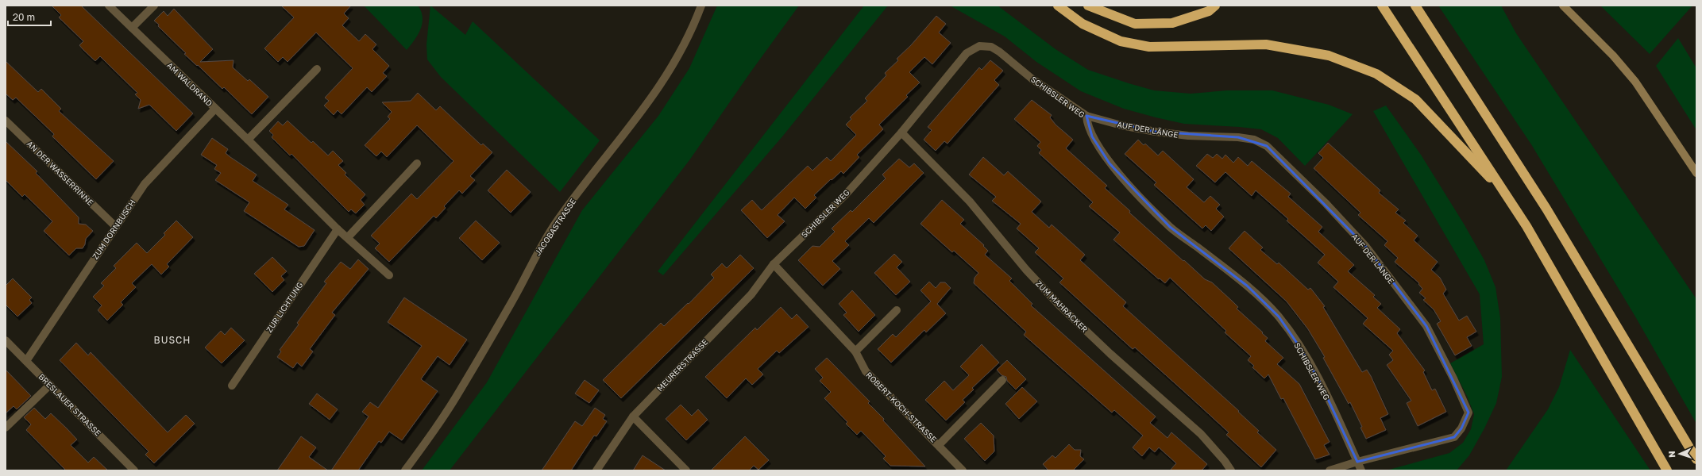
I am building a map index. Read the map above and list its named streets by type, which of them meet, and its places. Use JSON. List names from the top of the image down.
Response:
{
  "streets": {
    "street": [
      "AM WALDRAND",
      "SCHIBSLER WEG",
      "AUF DER LÄNGE",
      "AN DER WASSERRINNE",
      "JACOBASTRASSE",
      "ZUM DORNBUSCH",
      "ZUM MAHRACKER",
      "ZUR LICHTUNG",
      "MEURERSTRASSE",
      "BRESLAUER STRASSE",
      "ROBERT-KOCH-STRASSE"
    ]
  },
  "crossings": [
    ["AM WALDRAND", "ZUM DORNBUSCH"],
    ["AM WALDRAND", "ZUR LICHTUNG"],
    ["SCHIBSLER WEG", "AUF DER LÄNGE"],
    ["SCHIBSLER WEG", "ZUM MAHRACKER"],
    ["SCHIBSLER WEG", "MEURERSTRASSE"],
    ["SCHIBSLER WEG", "ROBERT-KOCH-STRASSE"],
    ["AN DER WASSERRINNE", "ZUM DORNBUSCH"],
    ["ZUM DORNBUSCH", "BRESLAUER STRASSE"],
    ["MEURERSTRASSE", "ROBERT-KOCH-STRASSE"]
  ],
  "districts": ["BUSCH"],
  "scale_bar": "20 m",
  "north": "left"
}
